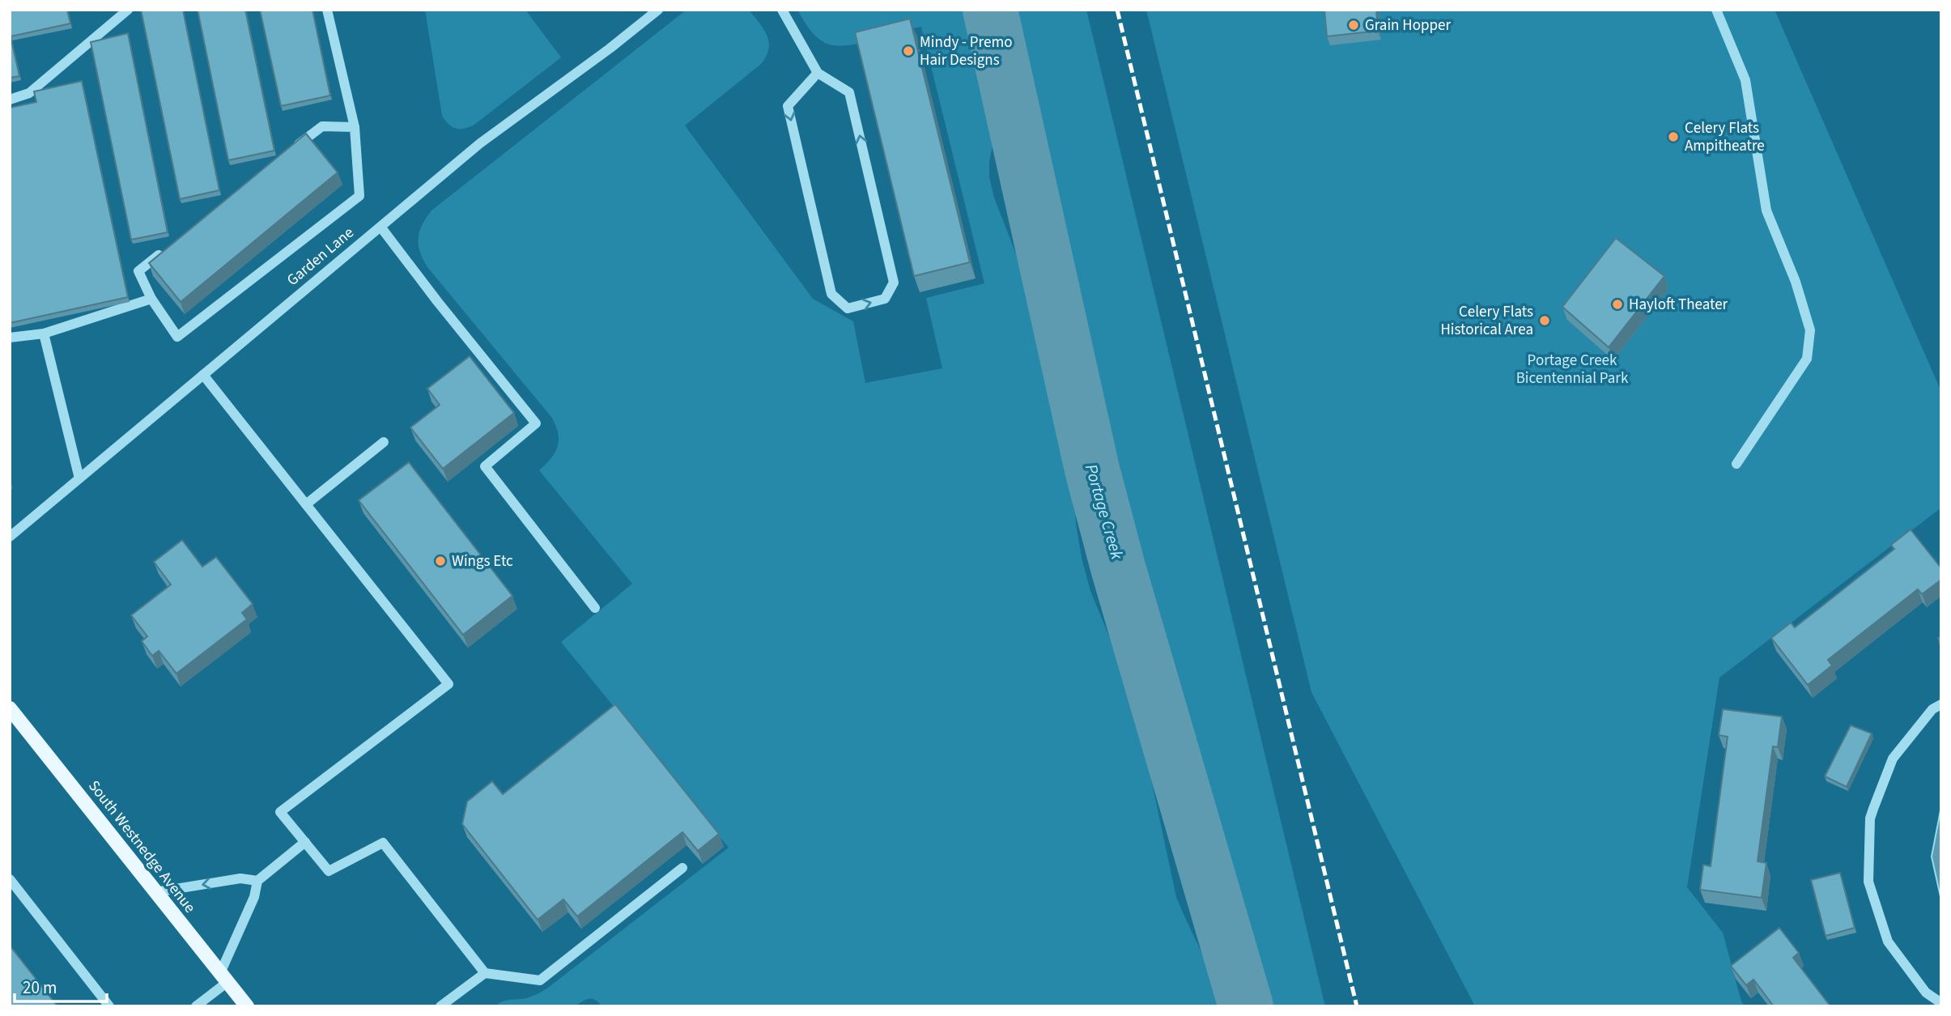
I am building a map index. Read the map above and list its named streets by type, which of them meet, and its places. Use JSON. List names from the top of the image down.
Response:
{
  "streets": {
    "main road": ["South Westnedge Avenue"],
    "street": ["Garden Lane"]
  },
  "water": ["Portage Creek"],
  "parks": ["Portage Creek Bicentennial Park"],
  "places": [
    "Grain Hopper",
    "Mindy - Premo Hair Designs",
    "Celery Flats Ampitheatre",
    "Hayloft Theater",
    "Celery Flats Historical Area",
    "Wings Etc"
  ],
  "scale_bar": "20 m"
}
